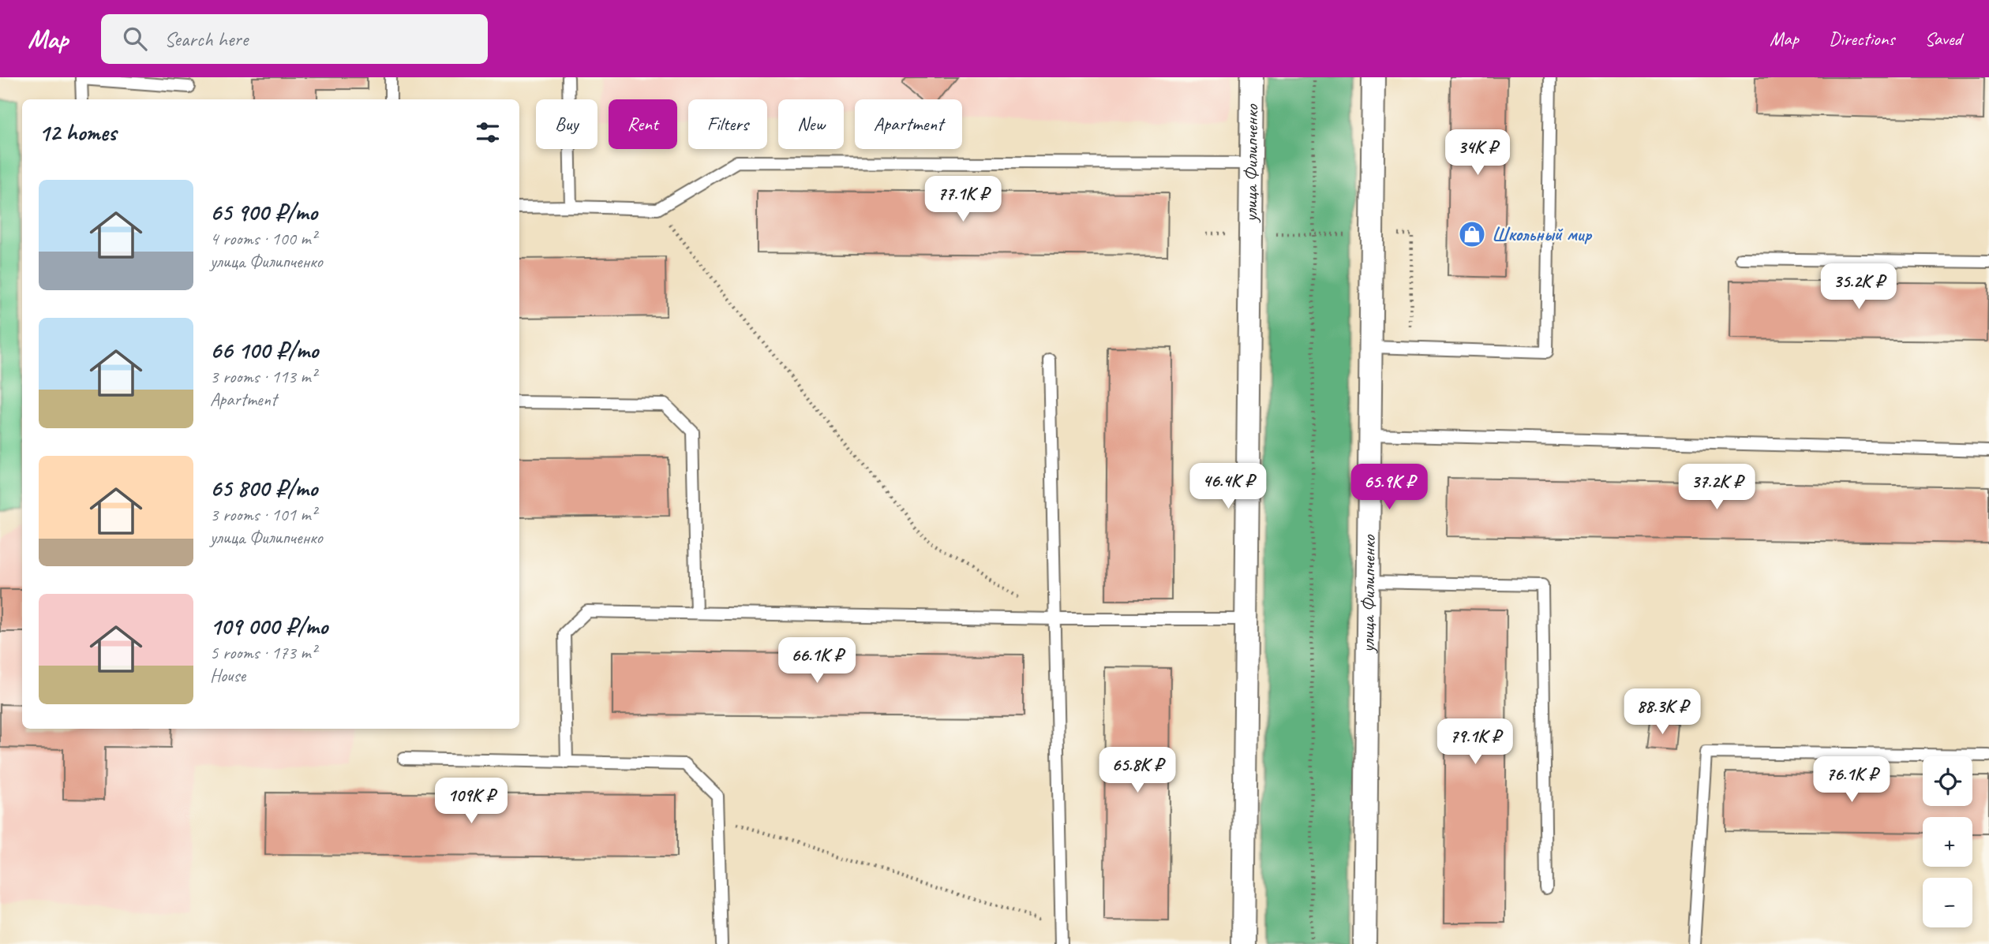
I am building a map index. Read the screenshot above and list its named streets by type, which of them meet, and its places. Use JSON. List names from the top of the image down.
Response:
{
  "streets": {
    "street": ["улица Филипченко"]
  },
  "places": {
    "shop": ["Школьный мир"]
  },
  "page": {
    "header": "Map",
    "search": "Search here",
    "nav": ["Map", "Directions", "Saved"],
    "chip": [
      "Buy",
      "Rent",
      "Filters",
      "New",
      "Apartment"
    ],
    "heading": "12 homes",
    "price": [
      "34K ₽",
      "77.1K ₽",
      "35.2K ₽",
      "46.4K ₽",
      "65.9K ₽",
      "37.2K ₽",
      "66.1K ₽",
      "88.3K ₽",
      "79.1K ₽",
      "65.8K ₽",
      "76.1K ₽",
      "109K ₽"
    ],
    "list": [
      {
        "name": "65 900 ₽/mo",
        "note": "4 rooms · 100 m² · улица Филипченко"
      },
      {
        "name": "66 100 ₽/mo",
        "note": "3 rooms · 113 m² · Apartment"
      },
      {
        "name": "65 800 ₽/mo",
        "note": "3 rooms · 101 m² · улица Филипченко"
      },
      {
        "name": "109 000 ₽/mo",
        "note": "5 rooms · 173 m² · House"
      }
    ],
    "map_buttons": ["+", "−"]
  }
}
